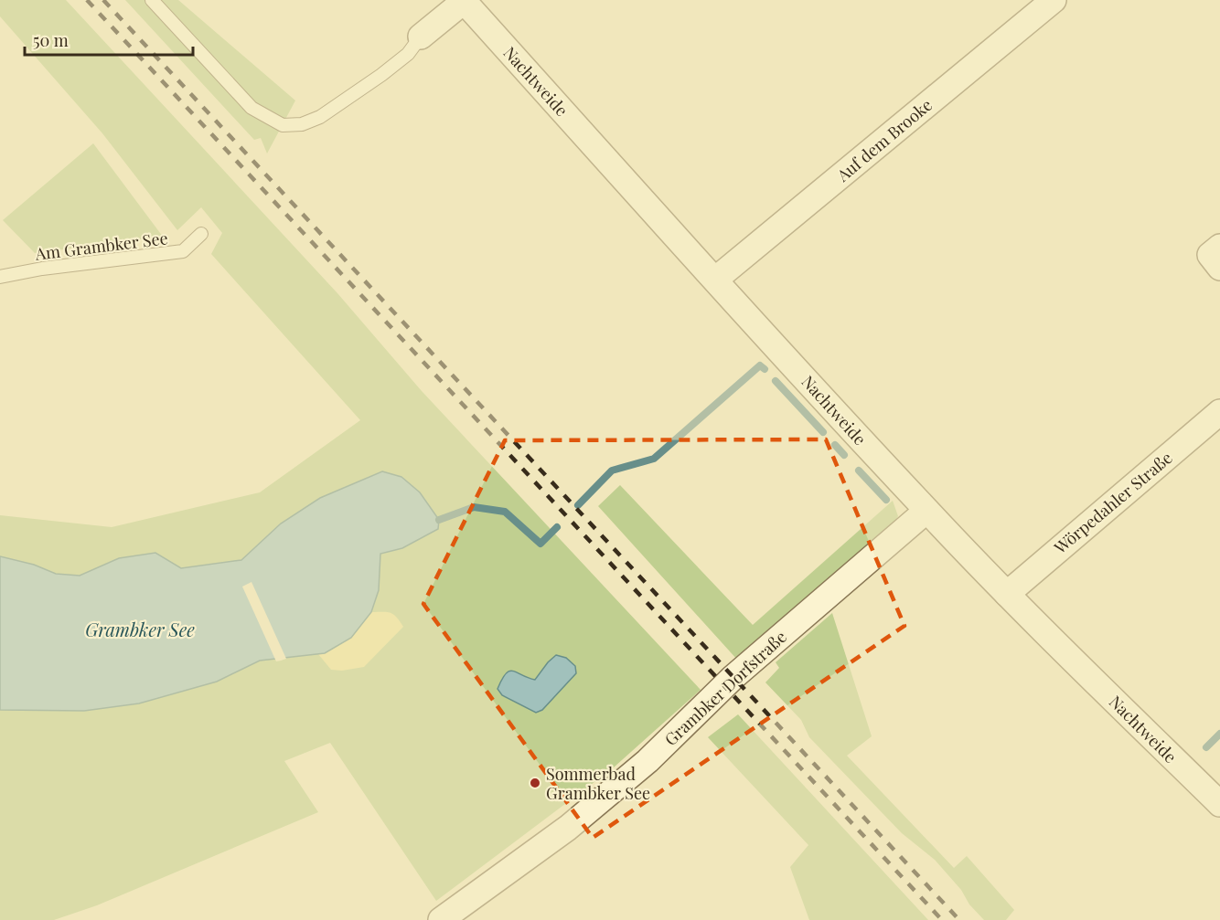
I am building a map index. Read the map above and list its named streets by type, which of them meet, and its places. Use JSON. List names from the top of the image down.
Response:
{
  "streets": {
    "street": [
      "Nachtweide",
      "Auf dem Brooke",
      "Wörpedahler Straße",
      "Grambker Dorfstraße"
    ],
    "lane": ["Am Grambker See"]
  },
  "crossings": [
    ["Nachtweide", "Auf dem Brooke"],
    ["Nachtweide", "Wörpedahler Straße"],
    ["Nachtweide", "Grambker Dorfstraße"]
  ],
  "water": ["Grambker See"],
  "places": ["Sommerbad Grambker See"],
  "scale_bar": "50 m"
}
